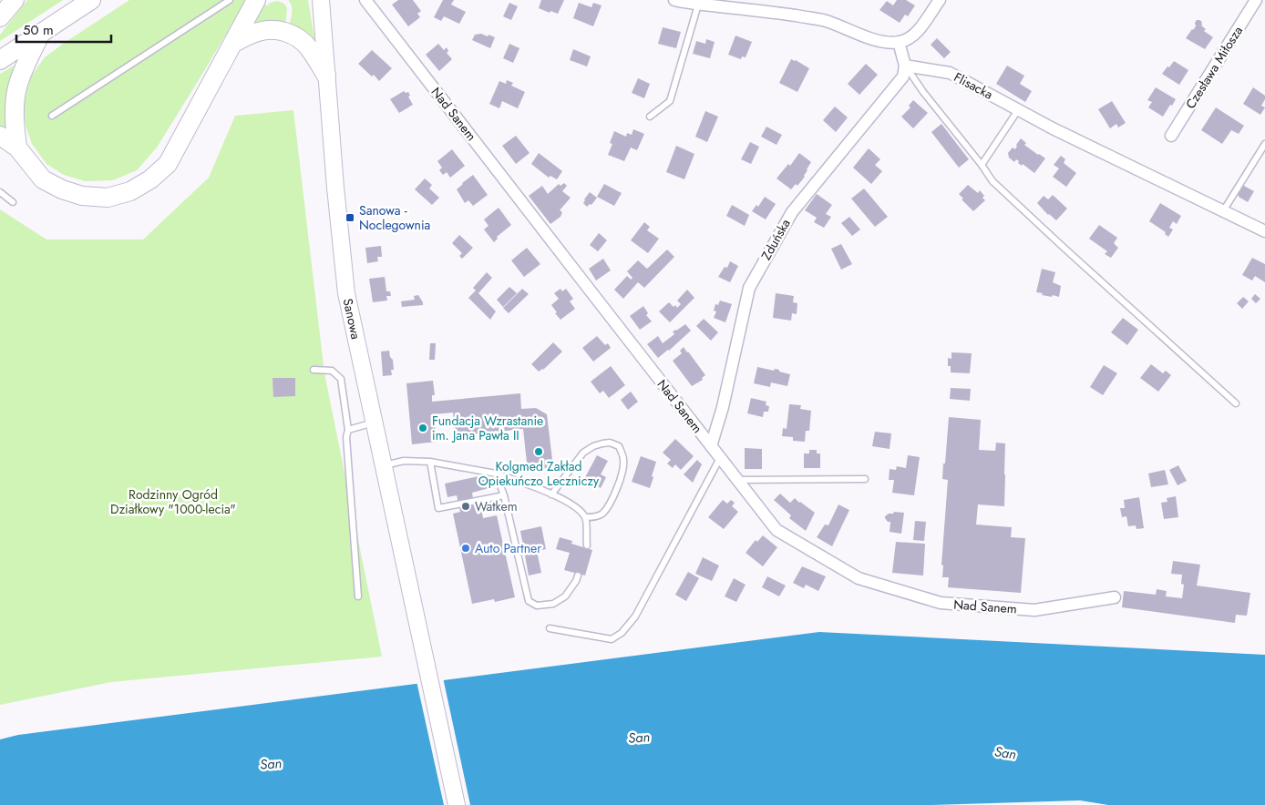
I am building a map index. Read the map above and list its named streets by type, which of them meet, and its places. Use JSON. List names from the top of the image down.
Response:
{
  "streets": {
    "main road": ["Sanowa"],
    "street": [
      "Czesława Miłosza",
      "Flisacka",
      "Nad Sanem",
      "Zduńska"
    ]
  },
  "crossings": [
    ["Flisacka", "Zduńska"],
    ["Nad Sanem", "Zduńska"]
  ],
  "water": ["San"],
  "parks": ["Rodzinny Ogród Działkowy \"1000-lecia\""],
  "places": {
    "transit": ["Sanowa - Noclegownia"],
    "other": [
      "Fundacja Wzrastanie im. Jana Pawła II",
      "Kolgmed Zakład Opiekuńczo Leczniczy",
      "Watkem",
      "Auto Partner"
    ]
  },
  "scale_bar": "50 m"
}
